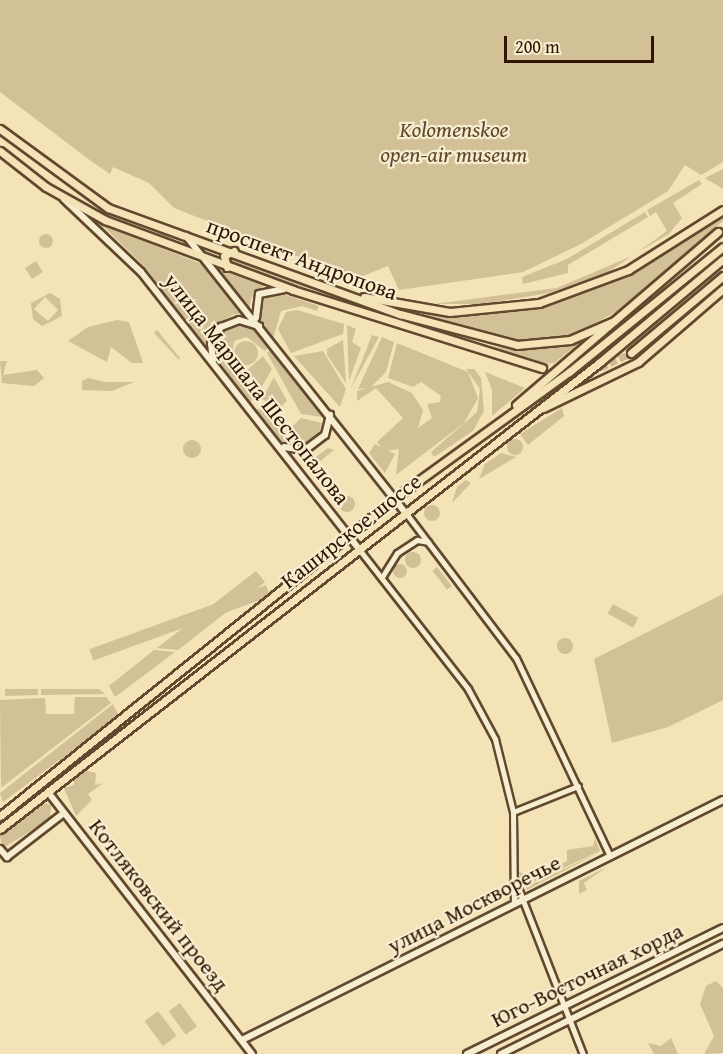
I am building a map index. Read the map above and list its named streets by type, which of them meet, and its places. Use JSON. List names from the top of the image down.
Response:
{
  "streets": {
    "main road": [
      "проспект Андропова",
      "улица Маршала Шестопалова",
      "Каширское шоссе",
      "улица Москворечье",
      "Котляковский проезд",
      "Юго-Восточная хорда"
    ]
  },
  "crossings": [
    ["проспект Андропова", "улица Маршала Шестопалова"],
    ["улица Маршала Шестопалова", "Каширское шоссе"],
    ["улица Маршала Шестопалова", "улица Москворечье"],
    ["Каширское шоссе", "Котляковский проезд"],
    ["улица Москворечье", "Котляковский проезд"]
  ],
  "parks": ["Kolomenskoe open-air museum"],
  "scale_bar": "200 m"
}
